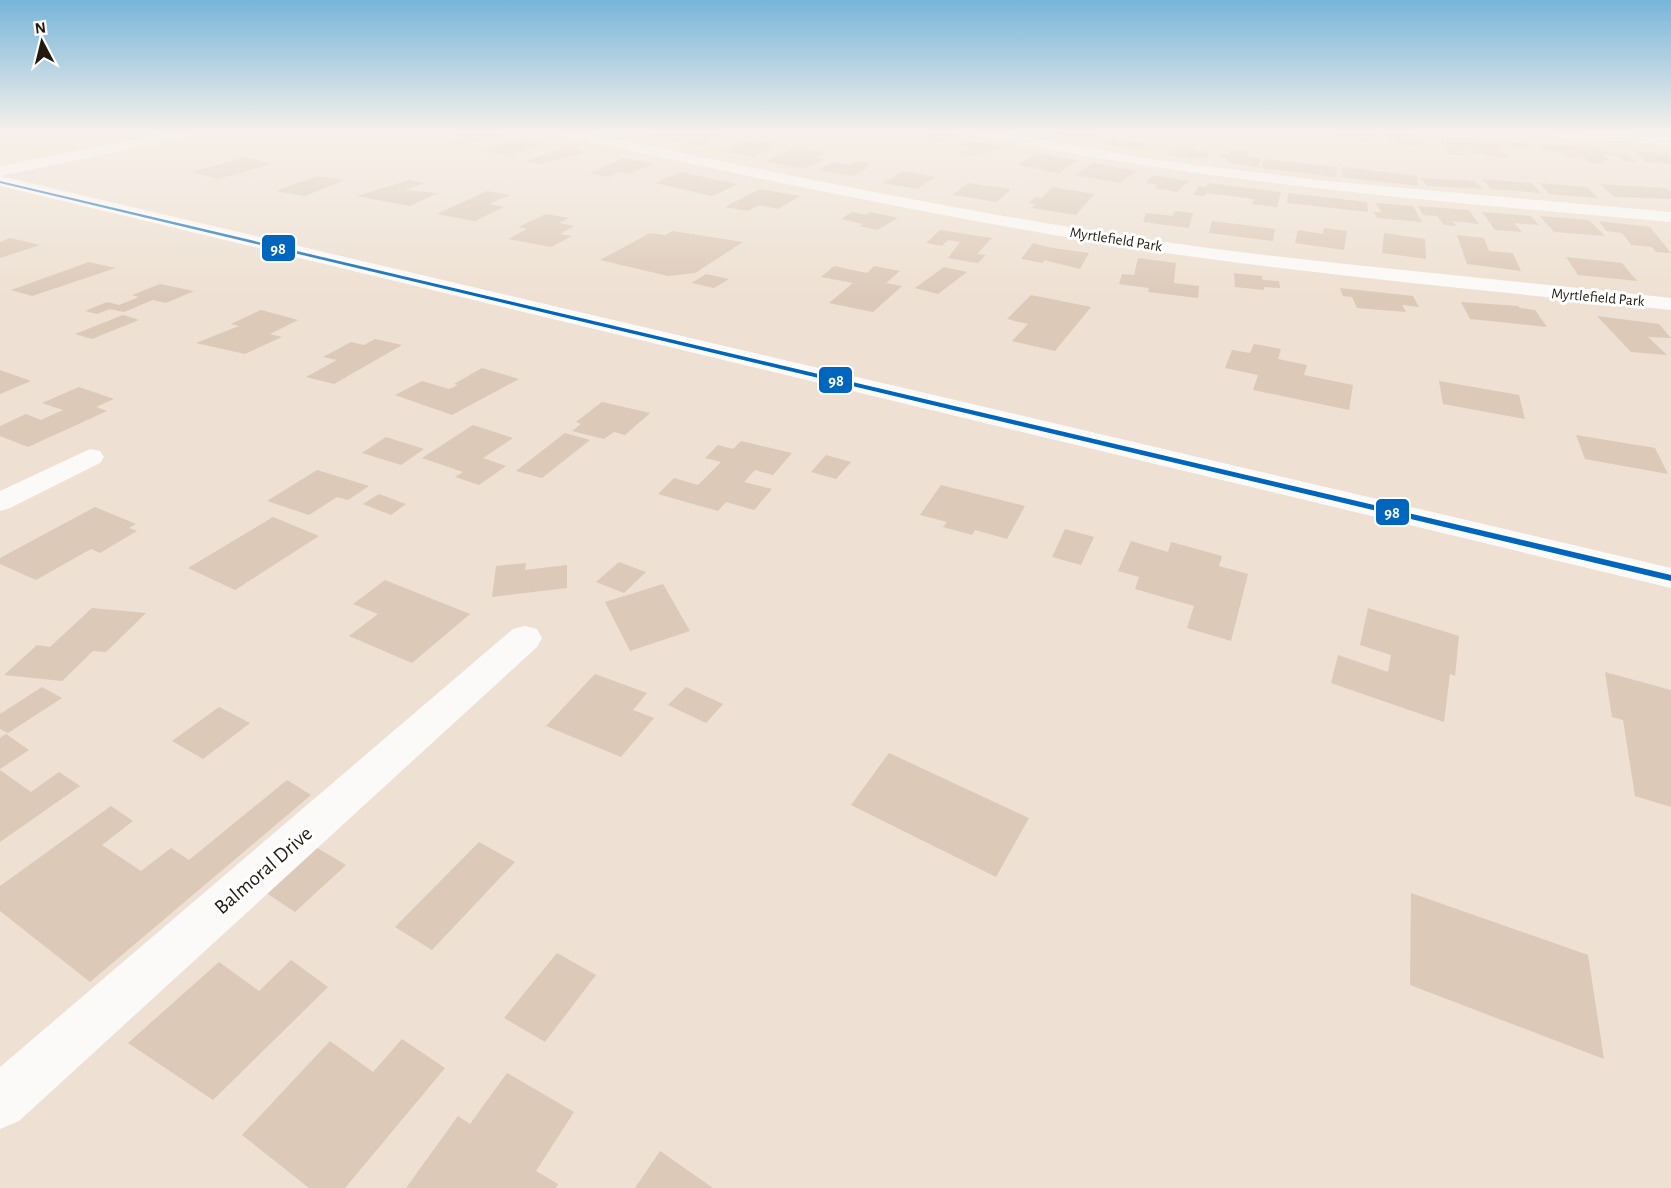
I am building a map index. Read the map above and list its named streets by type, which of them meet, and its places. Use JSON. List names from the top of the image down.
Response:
{
  "streets": {
    "street": ["Myrtlefield Park", "Balmoral Drive"]
  },
  "lines": ["transit line 98"],
  "north": "top"
}
